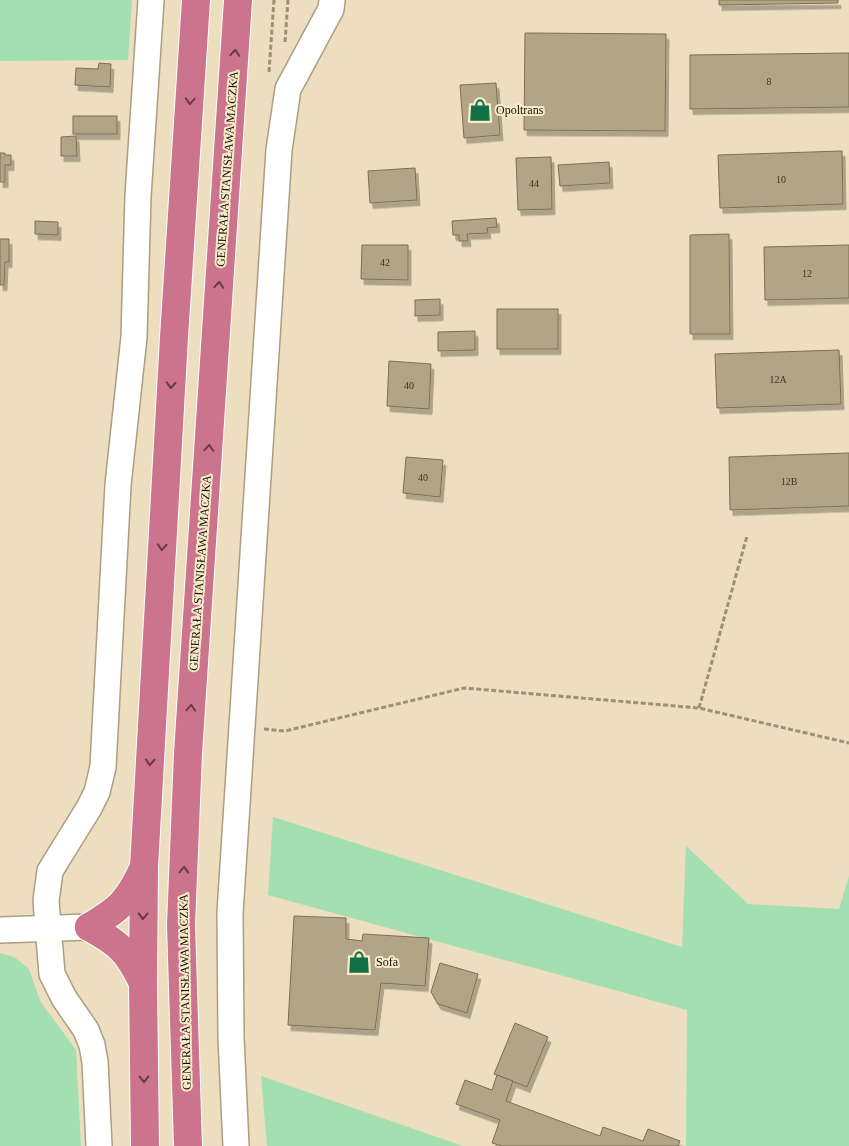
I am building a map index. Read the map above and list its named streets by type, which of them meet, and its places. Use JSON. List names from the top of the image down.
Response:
{
  "streets": {
    "highway": ["GENERAŁA STANISŁAWA MACZKA"]
  },
  "places": {
    "shop": ["Opoltrans", "Sofa"]
  },
  "house_numbers": [
    "8",
    "10",
    "44",
    "42",
    "12",
    "12A",
    "40",
    "40",
    "12B"
  ]
}
